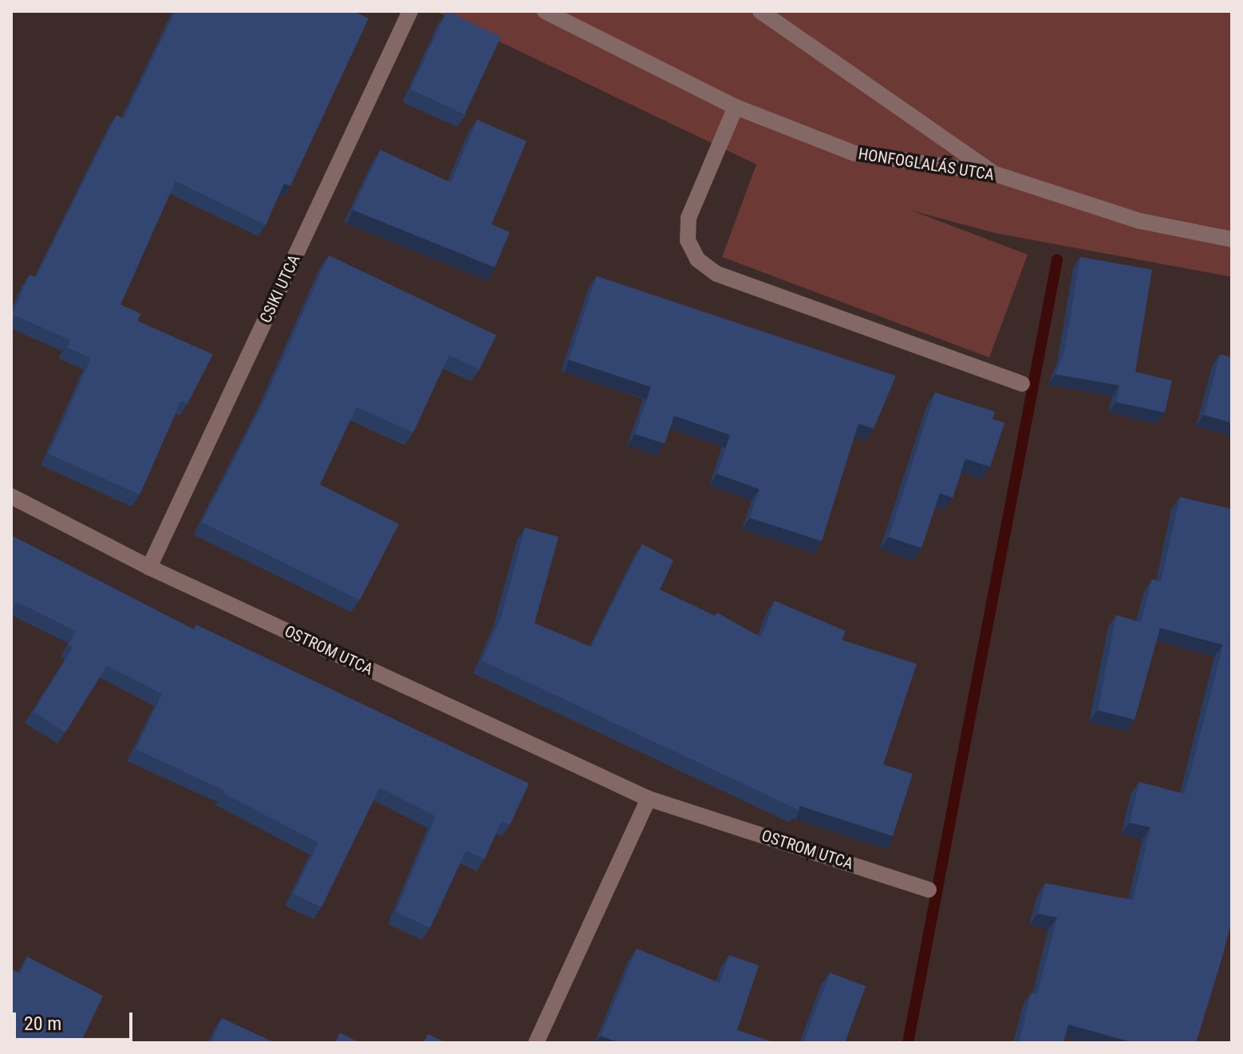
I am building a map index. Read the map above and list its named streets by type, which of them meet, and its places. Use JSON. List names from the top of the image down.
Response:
{
  "streets": {
    "street": ["HONFOGLALÁS UTCA", "CSIKI UTCA", "OSTROM UTCA"]
  },
  "crossings": [
    ["CSIKI UTCA", "OSTROM UTCA"]
  ],
  "scale_bar": "20 m"
}
